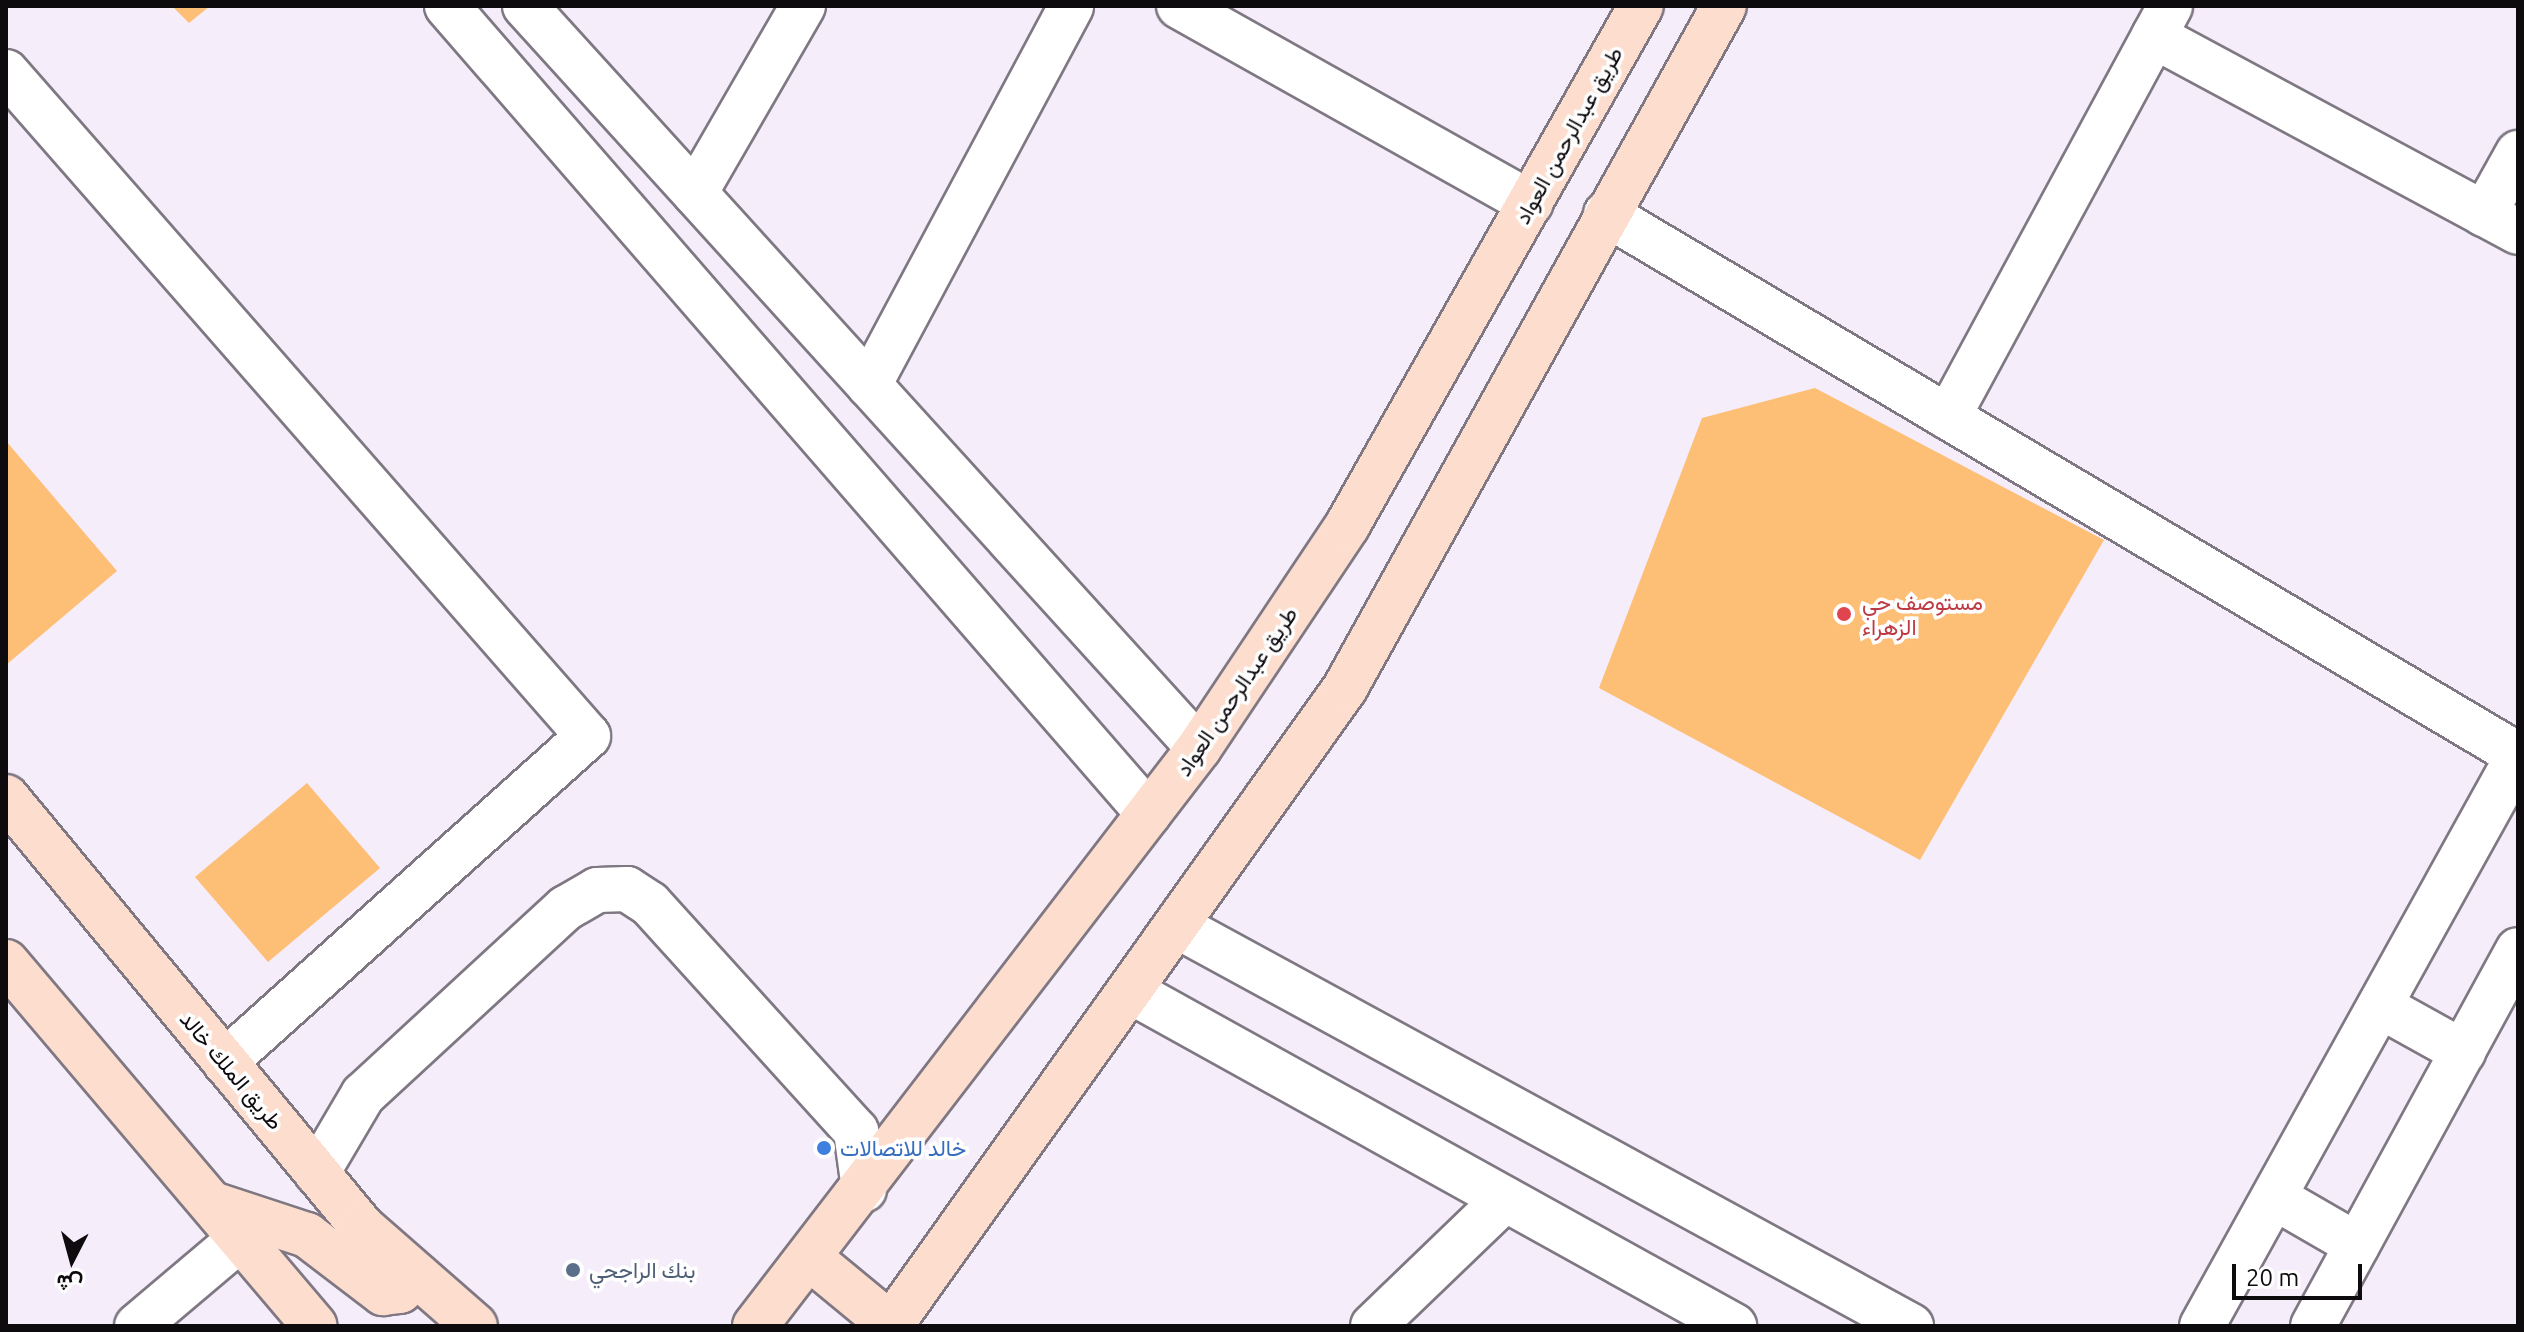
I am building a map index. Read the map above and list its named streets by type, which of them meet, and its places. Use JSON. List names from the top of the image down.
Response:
{
  "streets": {
    "main road": ["طريق عبدالرحمن العواد", "طريق الملك خالد"]
  },
  "places": ["مستوصف حي الزهراء", "خالد للاتصالات", "بنك الراجحي"],
  "scale_bar": "20 m",
  "north": "bottom"
}
